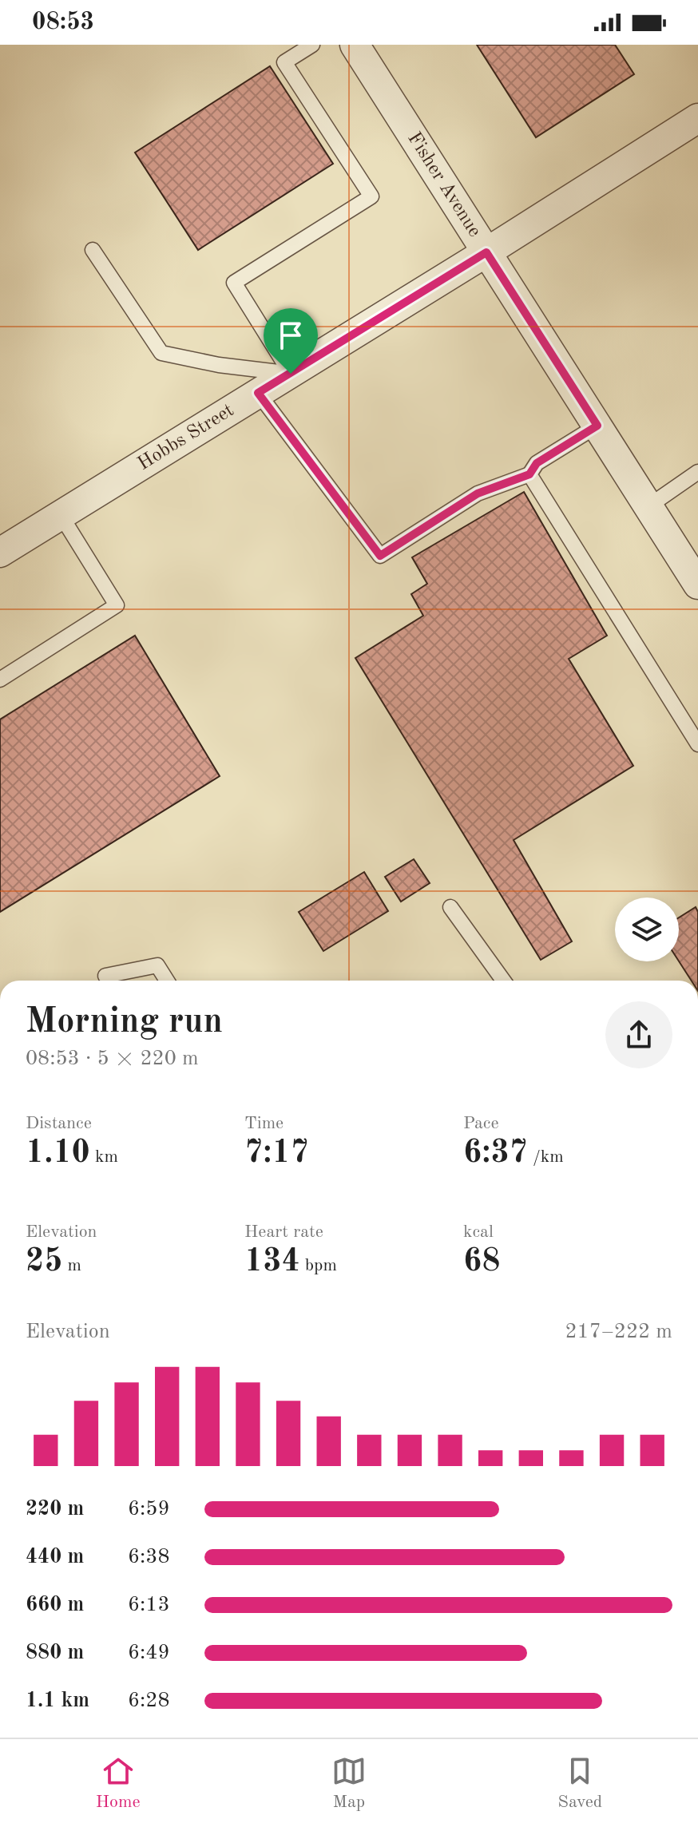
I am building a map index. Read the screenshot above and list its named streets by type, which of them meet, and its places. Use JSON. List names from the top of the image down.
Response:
{
  "streets": {
    "street": ["Fisher Avenue", "Hobbs Street"]
  },
  "crossings": [
    ["Fisher Avenue", "Hobbs Street"]
  ],
  "page": {
    "status": "08:53",
    "heading": ["Morning run", "08:53 · 5 × 220 m"],
    "stats": [
      ["Distance", "1.10 km"],
      ["Time", "7:17"],
      ["Pace", "6:37 /km"],
      ["Elevation", "25 m"],
      ["Heart rate", "134 bpm"],
      ["kcal", "68"]
    ],
    "chart": ["Elevation", "217–222 m"],
    "list": [
      {
        "name": "220 m",
        "note": "6:59"
      },
      {
        "name": "440 m",
        "note": "6:38"
      },
      {
        "name": "660 m",
        "note": "6:13"
      },
      {
        "name": "880 m",
        "note": "6:49"
      },
      {
        "name": "1.1 km",
        "note": "6:28"
      }
    ],
    "tabs": ["Home", "Map", "Saved"]
  }
}
